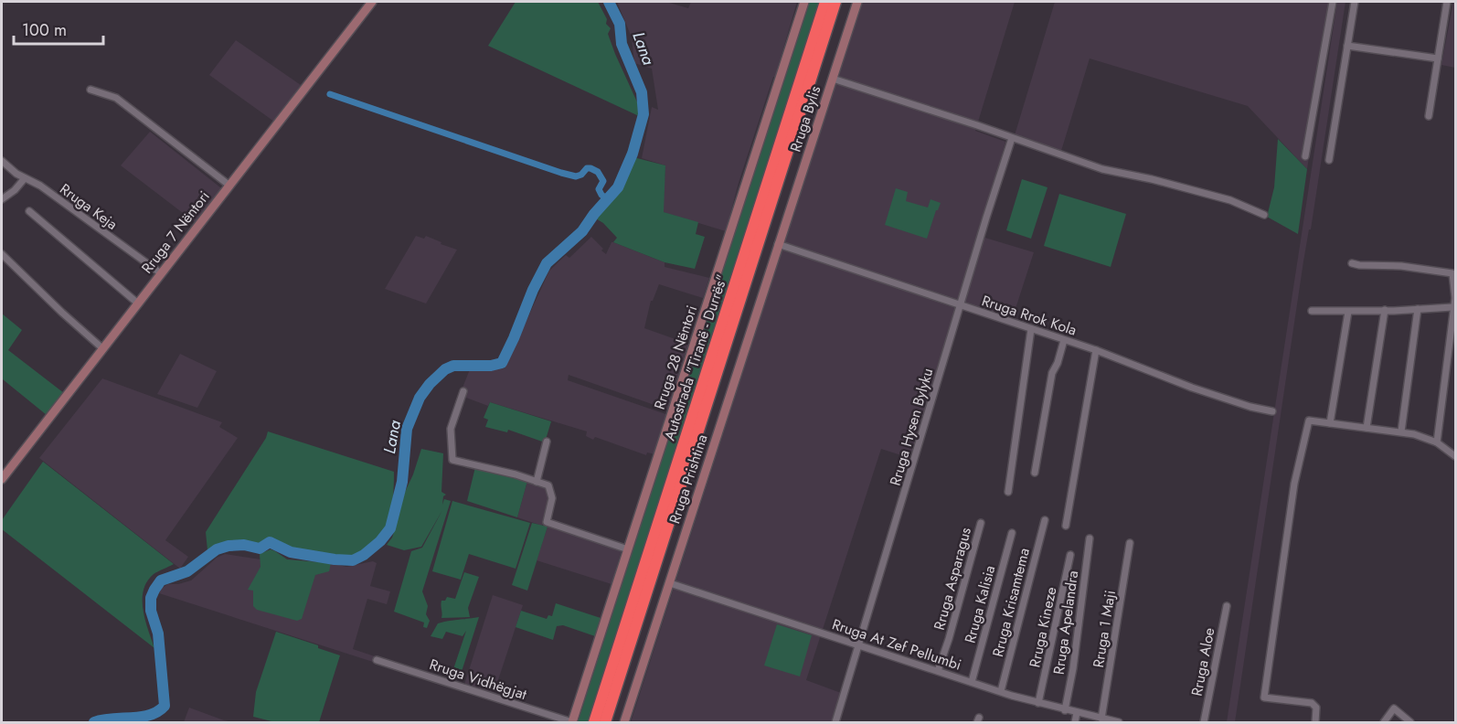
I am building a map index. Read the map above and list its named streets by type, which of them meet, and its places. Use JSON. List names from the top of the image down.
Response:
{
  "streets": {
    "highway": ["Autostrada \"Tiranë - Durrës\""],
    "main road": [
      "Rruga Bylis",
      "Rruga 7 Nëntori",
      "Rruga 28 Nëntori",
      "Rruga Prishtina"
    ],
    "street": [
      "Rruga Keja",
      "Rruga Rrok Kola",
      "Rruga Hysen Bylyku",
      "Rruga Asparagus",
      "Rruga Krisamtema",
      "Rruga Kalisia",
      "Rruga Apelandra",
      "Rruga Kineze",
      "Rruga 1 Maji",
      "Rruga At Zef Pellumbi",
      "Rruga Aloe",
      "Rruga Vidhëgjat"
    ]
  },
  "crossings": [
    ["Rruga Bylis", "Rruga Rrok Kola"],
    ["Rruga Bylis", "Rruga Prishtina"],
    ["Rruga Keja", "Rruga 7 Nëntori"],
    ["Rruga Rrok Kola", "Rruga Hysen Bylyku"],
    ["Rruga Rrok Kola", "Rruga Prishtina"],
    ["Rruga 28 Nëntori", "Rruga Vidhëgjat"],
    ["Rruga Hysen Bylyku", "Rruga At Zef Pellumbi"],
    ["Rruga Prishtina", "Rruga At Zef Pellumbi"],
    ["Rruga Asparagus", "Rruga At Zef Pellumbi"],
    ["Rruga Krisamtema", "Rruga At Zef Pellumbi"],
    ["Rruga Kalisia", "Rruga At Zef Pellumbi"],
    ["Rruga Apelandra", "Rruga At Zef Pellumbi"],
    ["Rruga Kineze", "Rruga At Zef Pellumbi"],
    ["Rruga 1 Maji", "Rruga At Zef Pellumbi"]
  ],
  "water": ["Lana"],
  "scale_bar": "100 m"
}
